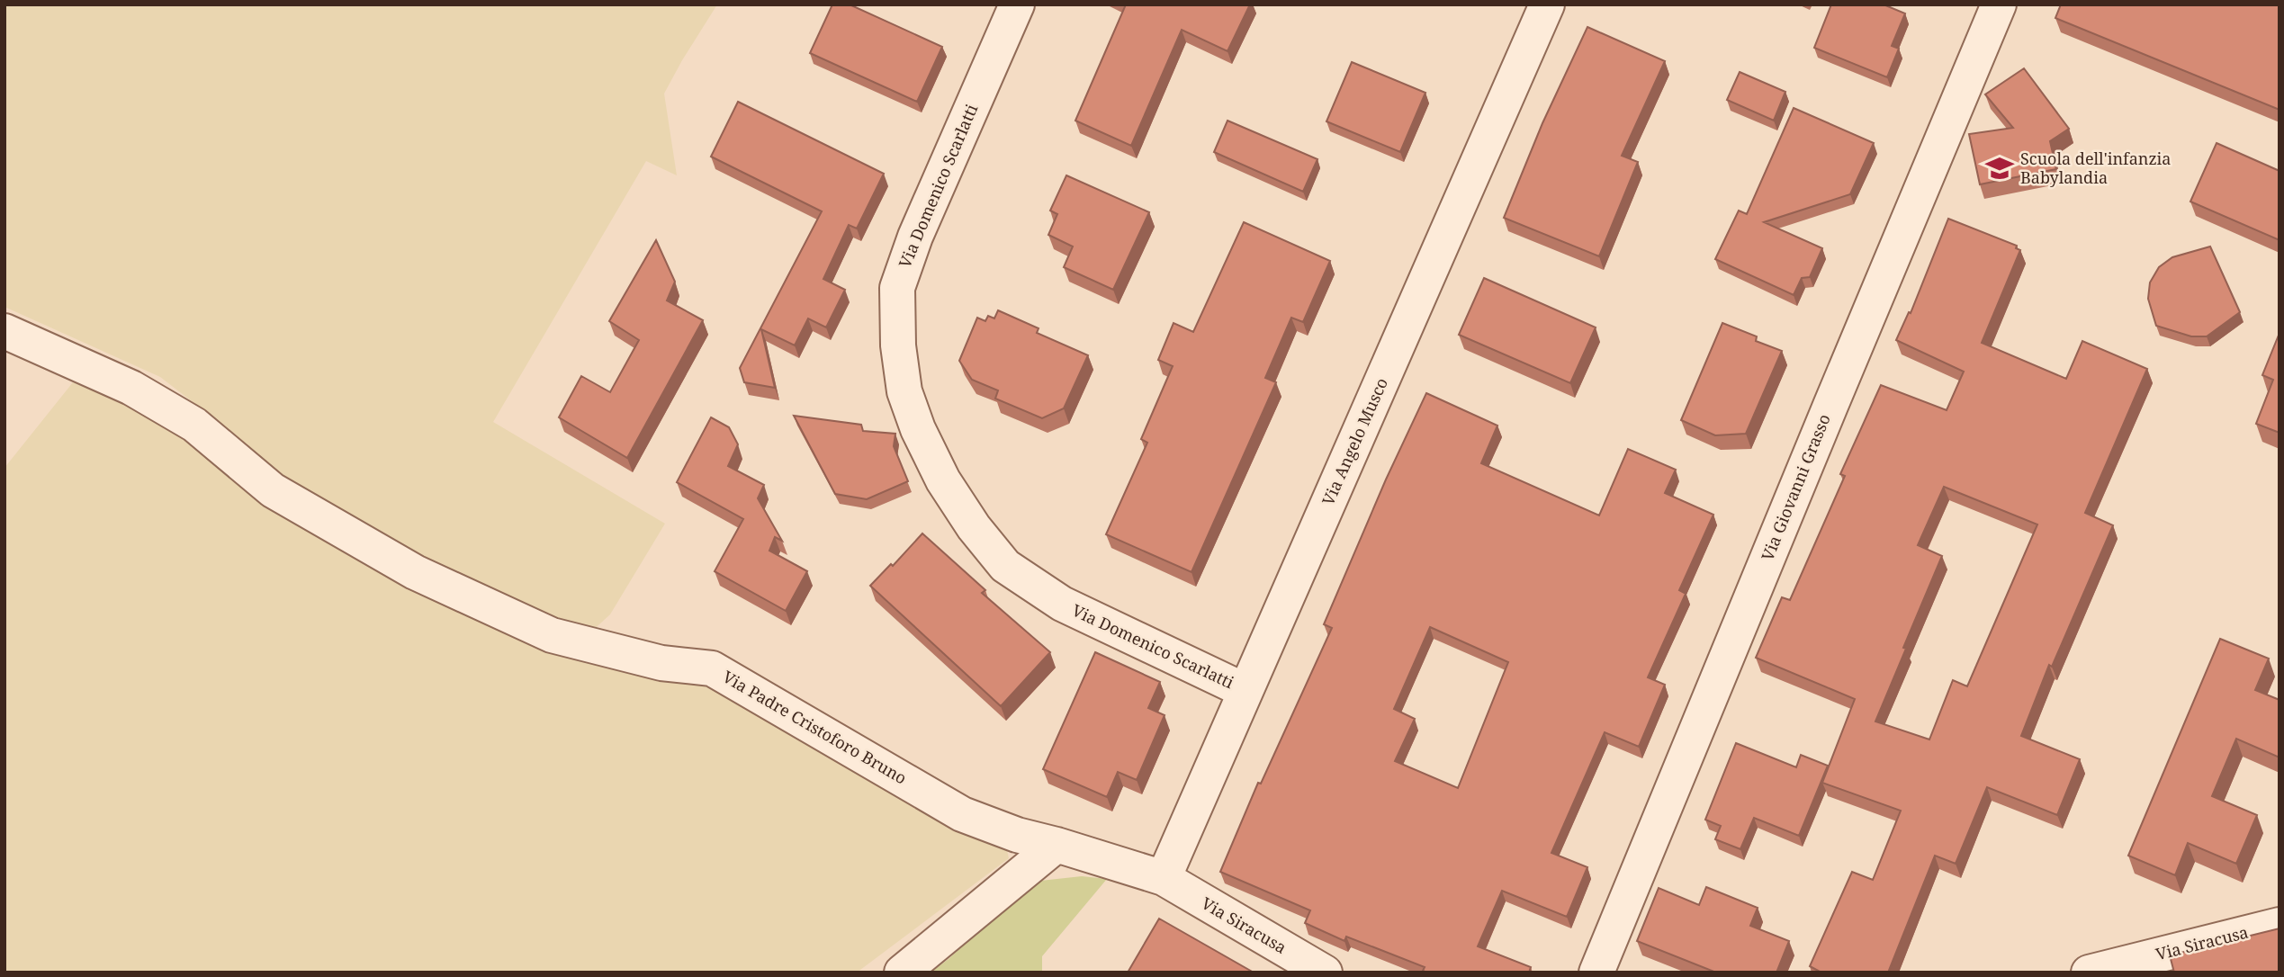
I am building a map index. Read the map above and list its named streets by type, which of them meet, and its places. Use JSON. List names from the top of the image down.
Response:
{
  "streets": {
    "street": [
      "Via Domenico Scarlatti",
      "Via Angelo Musco",
      "Via Giovanni Grasso",
      "Via Padre Cristoforo Bruno",
      "Via Siracusa"
    ]
  },
  "crossings": [
    ["Via Domenico Scarlatti", "Via Angelo Musco"],
    ["Via Angelo Musco", "Via Padre Cristoforo Bruno"],
    ["Via Angelo Musco", "Via Siracusa"],
    ["Via Padre Cristoforo Bruno", "Via Siracusa"]
  ],
  "places": {
    "school or university": ["Scuola dell'infanzia Babylandia"]
  }
}
